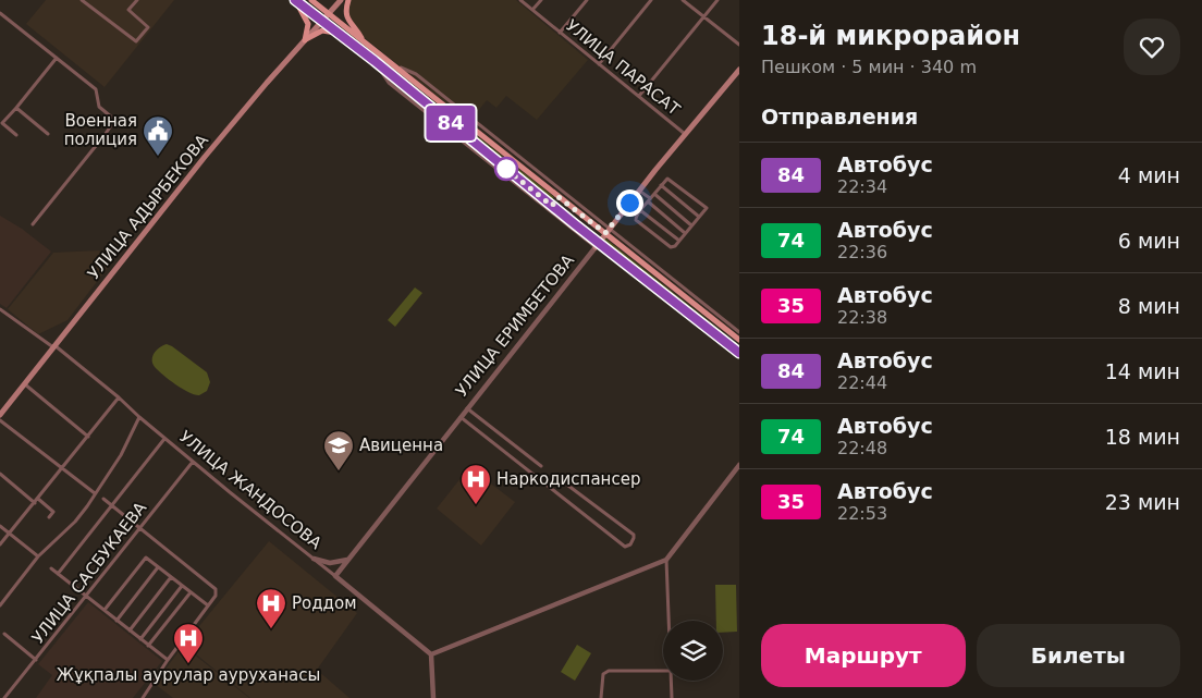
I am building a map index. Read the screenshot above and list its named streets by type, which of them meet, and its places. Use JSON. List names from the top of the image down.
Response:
{
  "streets": {
    "main road": ["УЛИЦА АДЫРБЕКОВА", "УЛИЦА ЕРИМБЕТОВА"],
    "street": ["УЛИЦА ПАРАСАТ", "УЛИЦА ЖАНДОСОВА", "УЛИЦА САСБУКАЕВА"]
  },
  "crossings": [
    ["УЛИЦА ПАРАСАТ", "УЛИЦА ЕРИМБЕТОВА"],
    ["УЛИЦА АДЫРБЕКОВА", "УЛИЦА ЖАНДОСОВА"],
    ["УЛИЦА ЕРИМБЕТОВА", "УЛИЦА ЖАНДОСОВА"],
    ["УЛИЦА ЖАНДОСОВА", "УЛИЦА САСБУКАЕВА"]
  ],
  "places": {
    "public building": ["Военная полиция"],
    "school or university": ["Авиценна"],
    "hospital": ["Наркодиспансер", "Роддом", "Жұқпалы аурулар ауруханасы"]
  },
  "lines": ["bus line 84"],
  "page": {
    "on_map": "84",
    "heading": [
      ["18-й микрорайон", "Пешком · 5 мин · 340 m"],
      "Отправления"
    ],
    "list": [
      {
        "mark": "84",
        "name": "Автобус",
        "note": "22:34",
        "value": "4 мин"
      },
      {
        "mark": "74",
        "name": "Автобус",
        "note": "22:36",
        "value": "6 мин"
      },
      {
        "mark": "35",
        "name": "Автобус",
        "note": "22:38",
        "value": "8 мин"
      },
      {
        "mark": "84",
        "name": "Автобус",
        "note": "22:44",
        "value": "14 мин"
      },
      {
        "mark": "74",
        "name": "Автобус",
        "note": "22:48",
        "value": "18 мин"
      },
      {
        "mark": "35",
        "name": "Автобус",
        "note": "22:53",
        "value": "23 мин"
      }
    ],
    "buttons": ["Маршрут", "Билеты"]
  }
}
